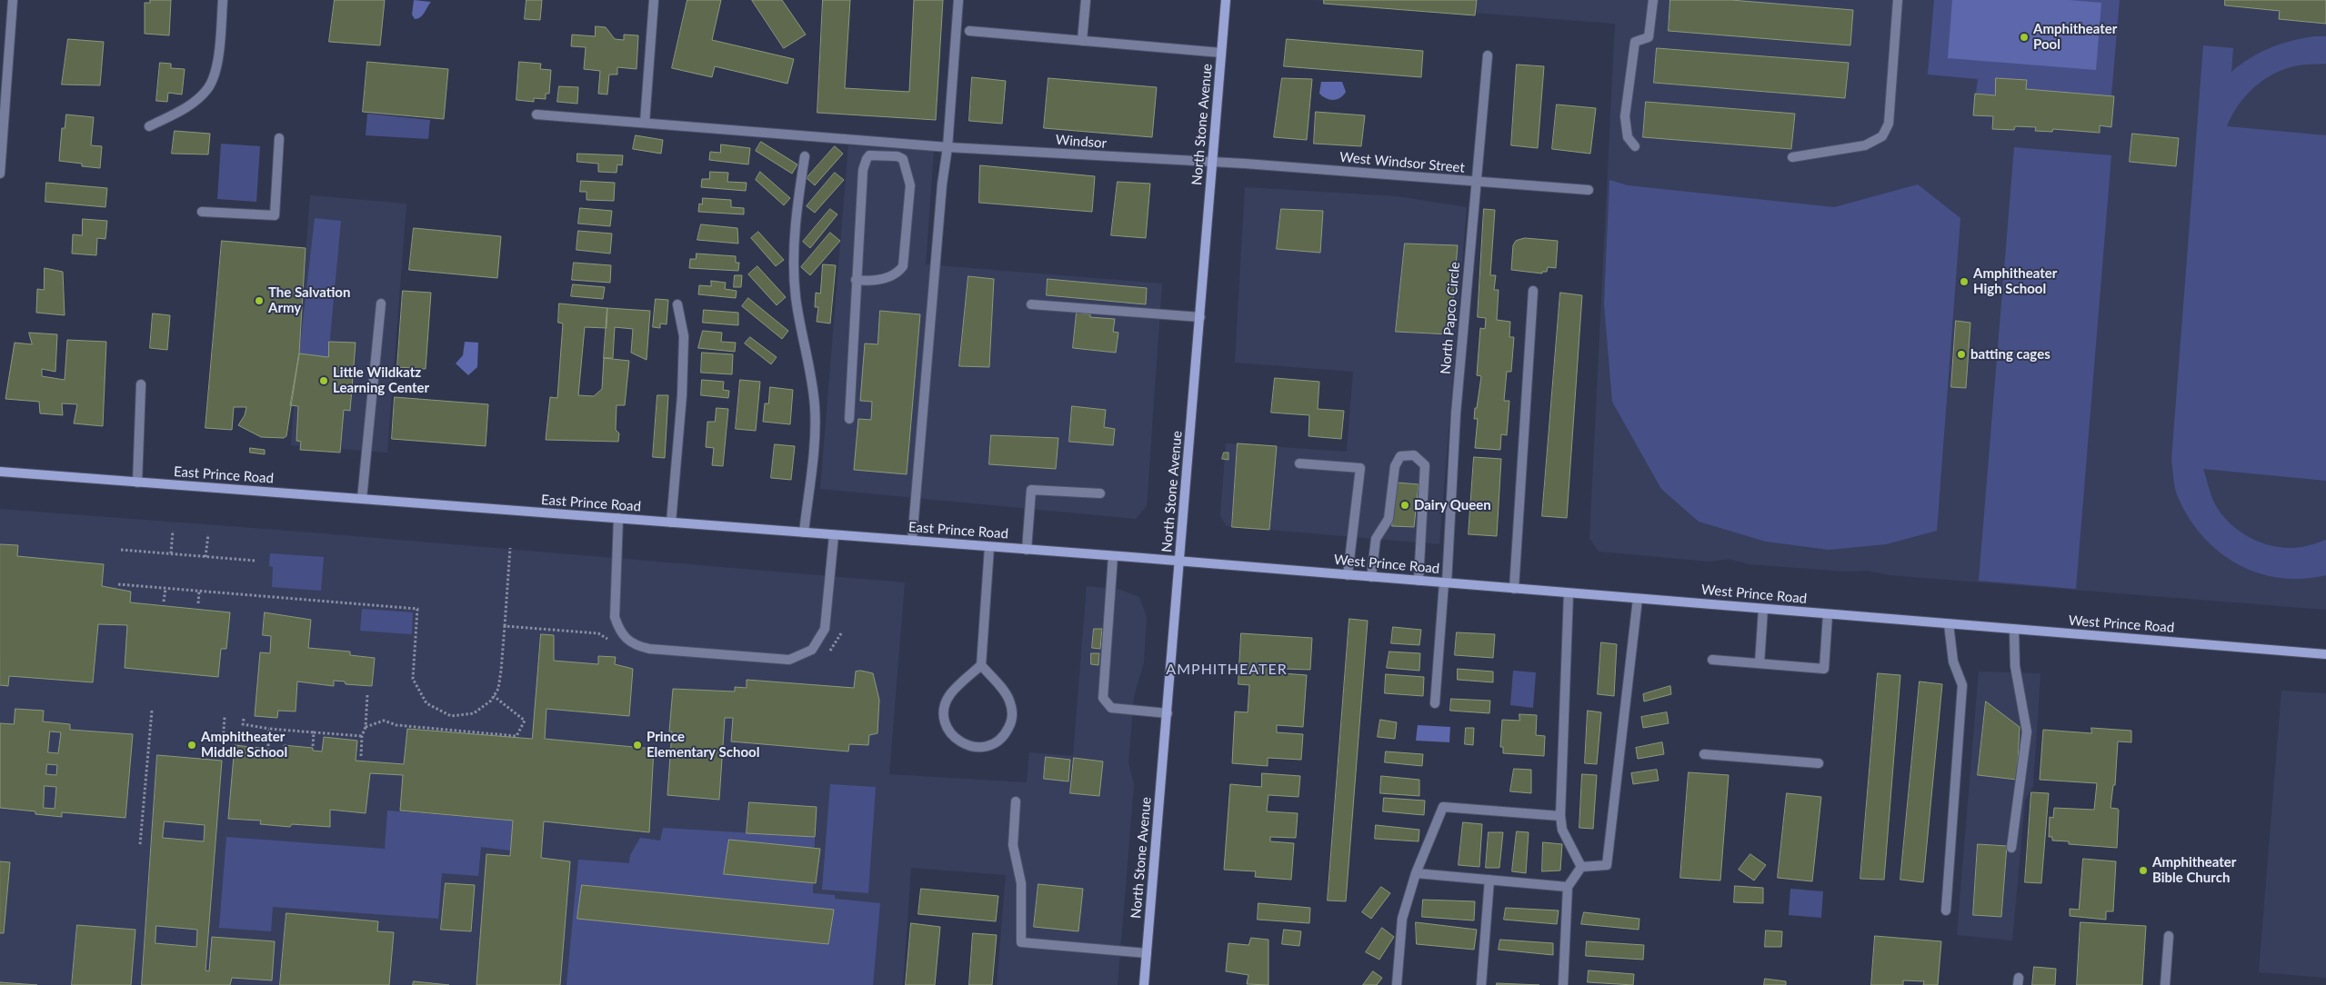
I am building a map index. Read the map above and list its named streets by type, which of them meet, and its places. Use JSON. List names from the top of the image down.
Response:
{
  "streets": {
    "main road": ["North Stone Avenue", "East Prince Road", "West Prince Road"],
    "street": ["Windsor", "West Windsor Street", "North Papco Circle"]
  },
  "crossings": [
    ["North Stone Avenue", "Windsor"],
    ["North Stone Avenue", "West Windsor Street"],
    ["North Stone Avenue", "East Prince Road"],
    ["North Stone Avenue", "West Prince Road"],
    ["Windsor", "West Windsor Street"],
    ["West Windsor Street", "North Papco Circle"],
    ["North Papco Circle", "West Prince Road"],
    ["East Prince Road", "West Prince Road"]
  ],
  "districts": ["AMPHITHEATER"],
  "places": [
    "Amphitheater Pool",
    "Amphitheater High School",
    "The Salvation Army",
    "batting cages",
    "Little Wildkatz Learning Center",
    "Dairy Queen",
    "Amphitheater Middle School",
    "Prince Elementary School",
    "Amphitheater Bible Church"
  ]
}
